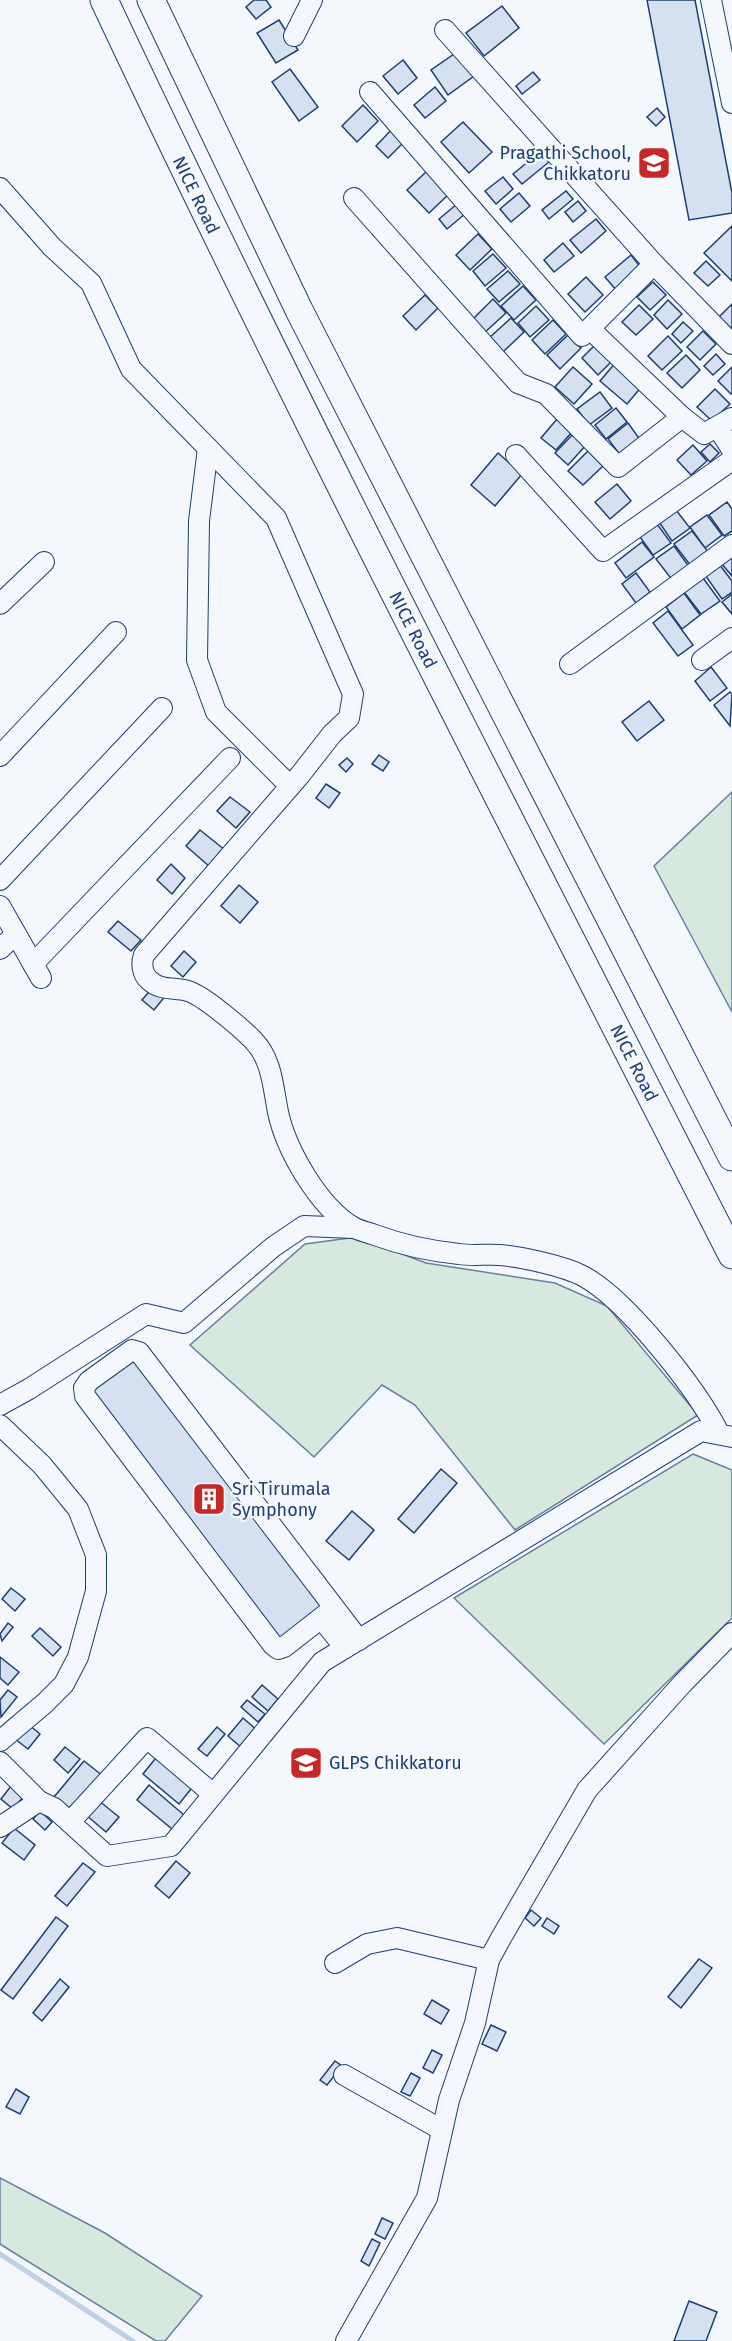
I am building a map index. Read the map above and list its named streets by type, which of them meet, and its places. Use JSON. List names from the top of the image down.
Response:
{
  "streets": {
    "highway": ["NICE Road"]
  },
  "places": {
    "school or university": ["Pragathi School, Chikkatoru", "GLPS Chikkatoru"],
    "building": ["Sri Tirumala Symphony"]
  }
}
